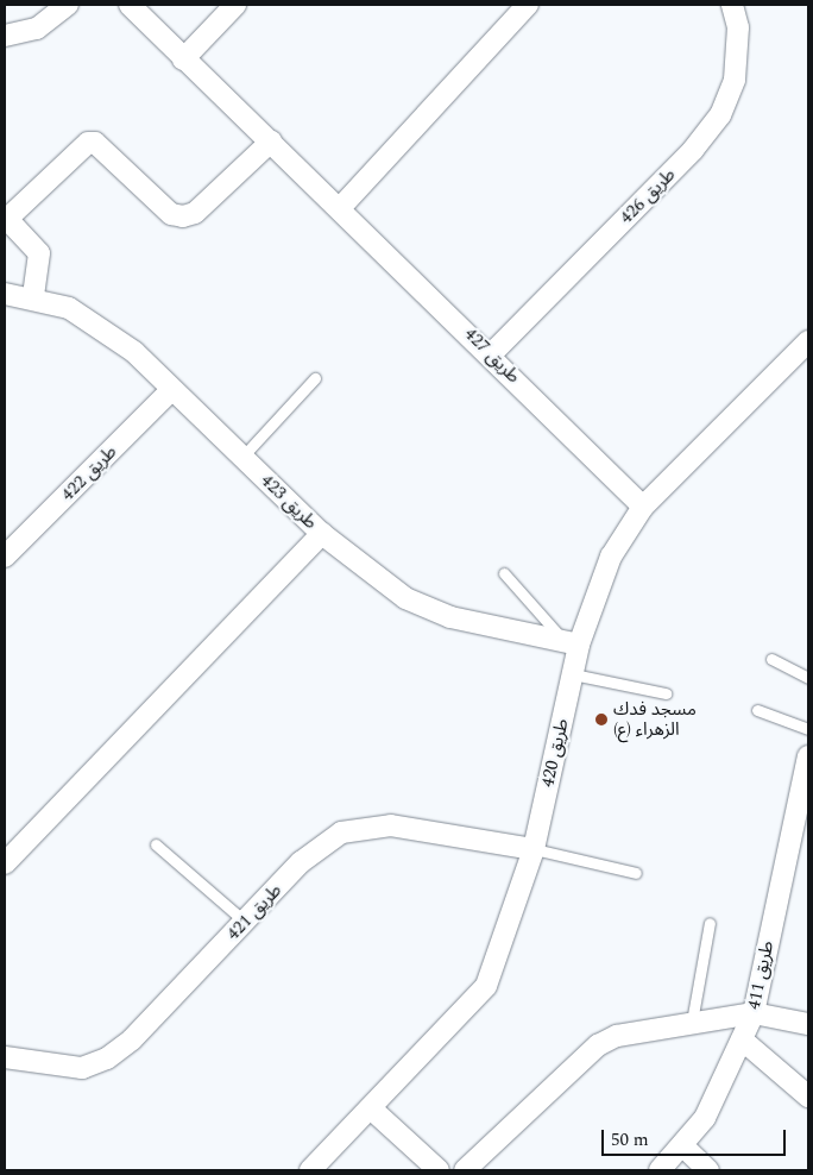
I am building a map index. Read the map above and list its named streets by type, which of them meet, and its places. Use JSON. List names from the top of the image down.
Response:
{
  "streets": {
    "street": [
      "طريق 426",
      "طريق 427",
      "طريق 422",
      "طريق 423",
      "طريق 420",
      "طريق 421",
      "طريق 411"
    ]
  },
  "crossings": [
    ["طريق 426", "طريق 427"],
    ["طريق 427", "طريق 420"],
    ["طريق 422", "طريق 423"],
    ["طريق 423", "طريق 420"],
    ["طريق 420", "طريق 421"]
  ],
  "places": ["مسجد فدك الزهراء (ع)"],
  "scale_bar": "50 m"
}
